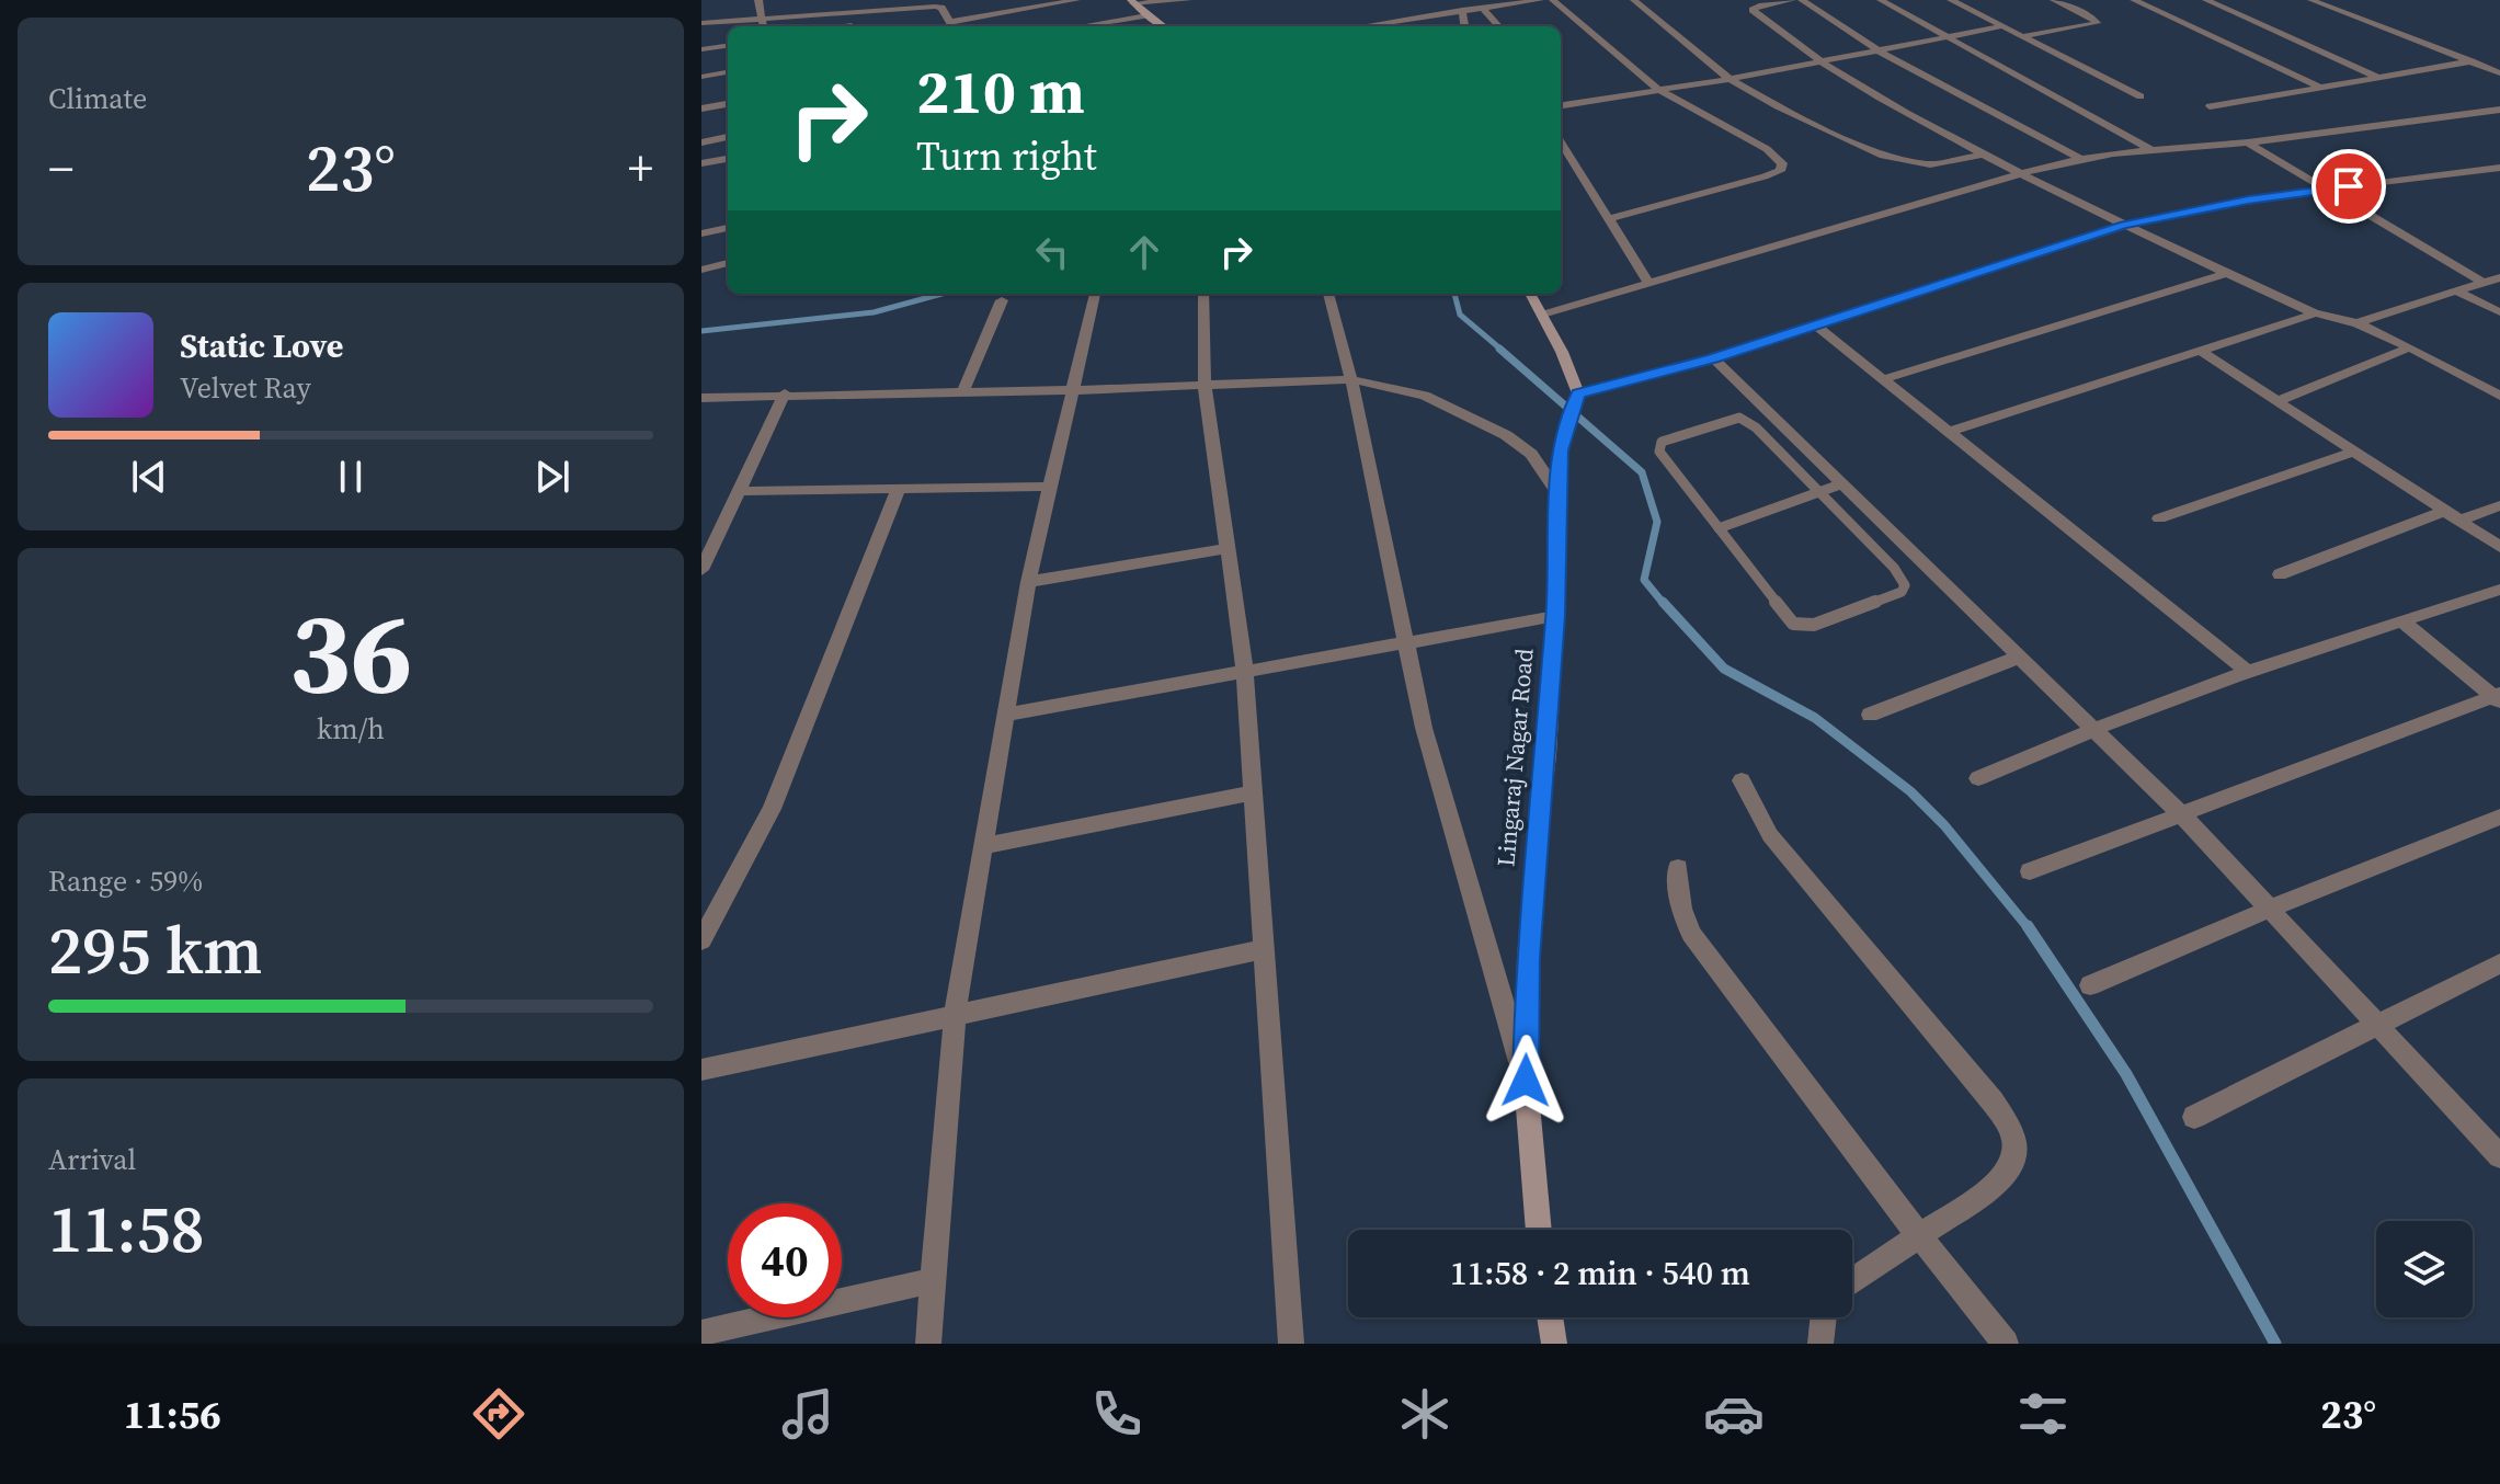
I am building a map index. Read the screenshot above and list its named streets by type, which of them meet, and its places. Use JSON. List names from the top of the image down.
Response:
{
  "streets": {
    "street": ["Lingaraj Nagar Road"]
  },
  "page": {
    "tile": [
      "Climate",
      ["36", "km/h"],
      ["Range · 59%", "295 km"],
      ["Arrival", "11:58"]
    ],
    "turn": ["210 m", "Turn right"],
    "heat": ["−", "23°", "+"],
    "song": ["Static Love", "Velvet Ray"],
    "limit": "40",
    "trip": "11:58 · 2 min · 540 m",
    "tabs": ["11:56", "23°"]
  }
}
